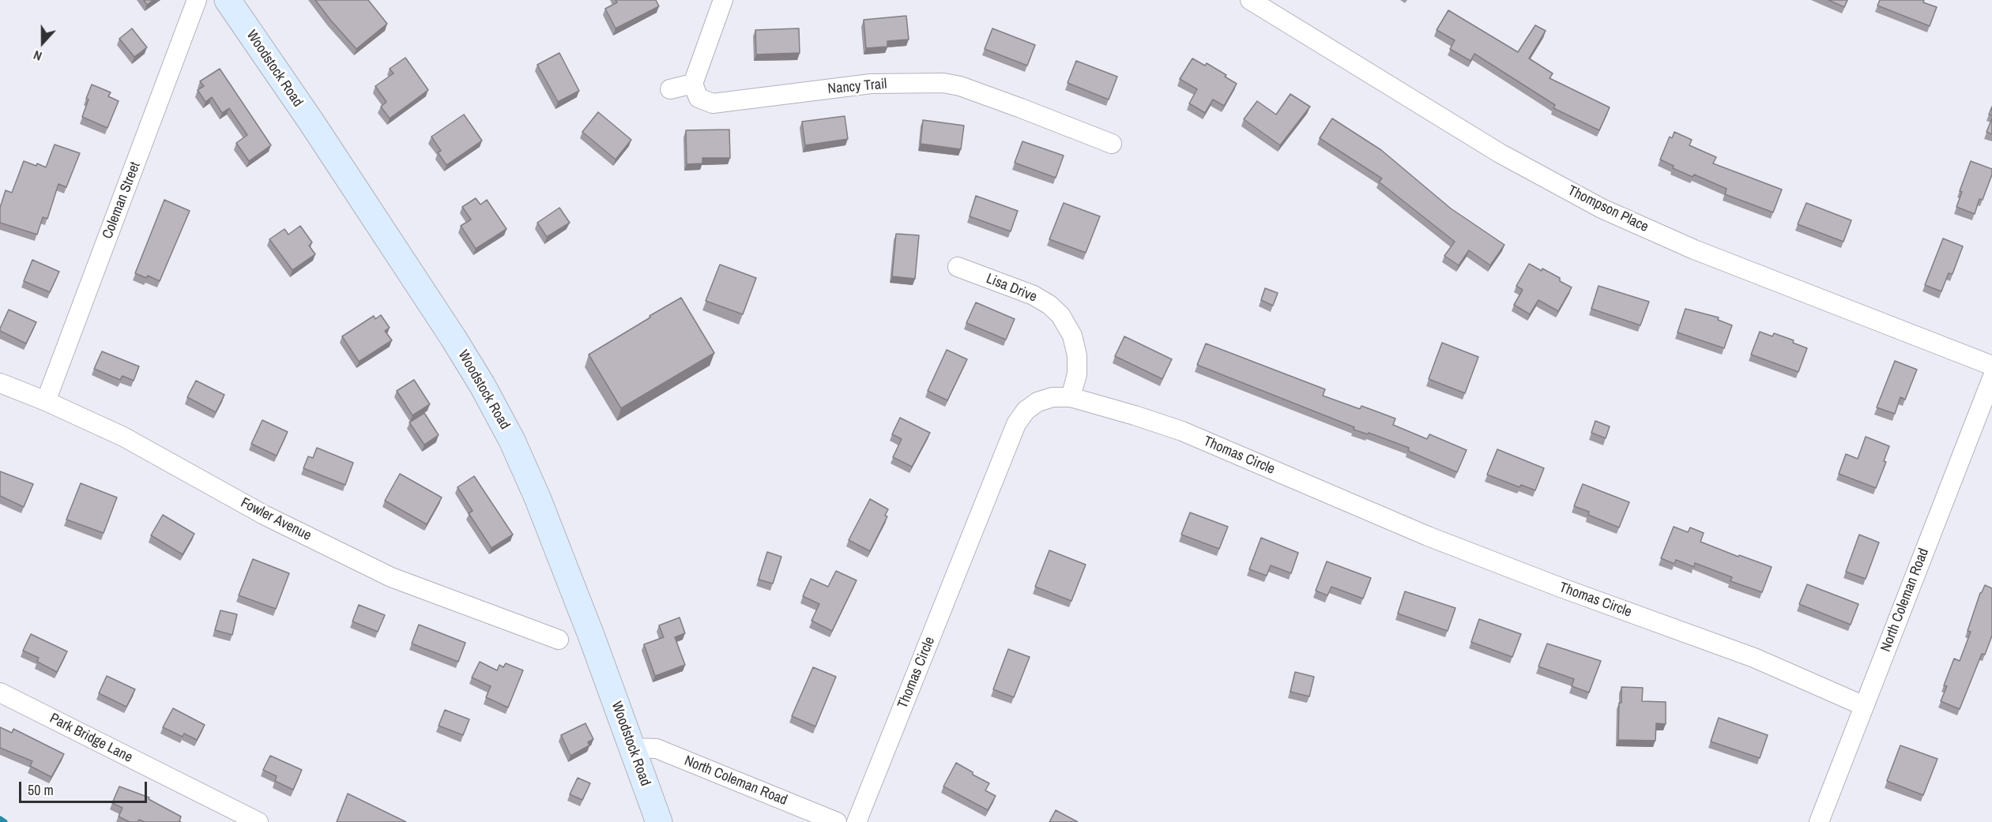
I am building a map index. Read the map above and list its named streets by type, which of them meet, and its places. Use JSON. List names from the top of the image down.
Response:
{
  "streets": {
    "street": [
      "Woodstock Road",
      "Nancy Trail",
      "Coleman Street",
      "Thompson Place",
      "Lisa Drive",
      "Thomas Circle",
      "Fowler Avenue",
      "North Coleman Road",
      "Park Bridge Lane"
    ]
  },
  "crossings": [
    ["Woodstock Road", "North Coleman Road"],
    ["Coleman Street", "Fowler Avenue"],
    ["Lisa Drive", "Thomas Circle"],
    ["Thomas Circle", "North Coleman Road"]
  ],
  "scale_bar": "50 m",
  "north": "bottom"
}
